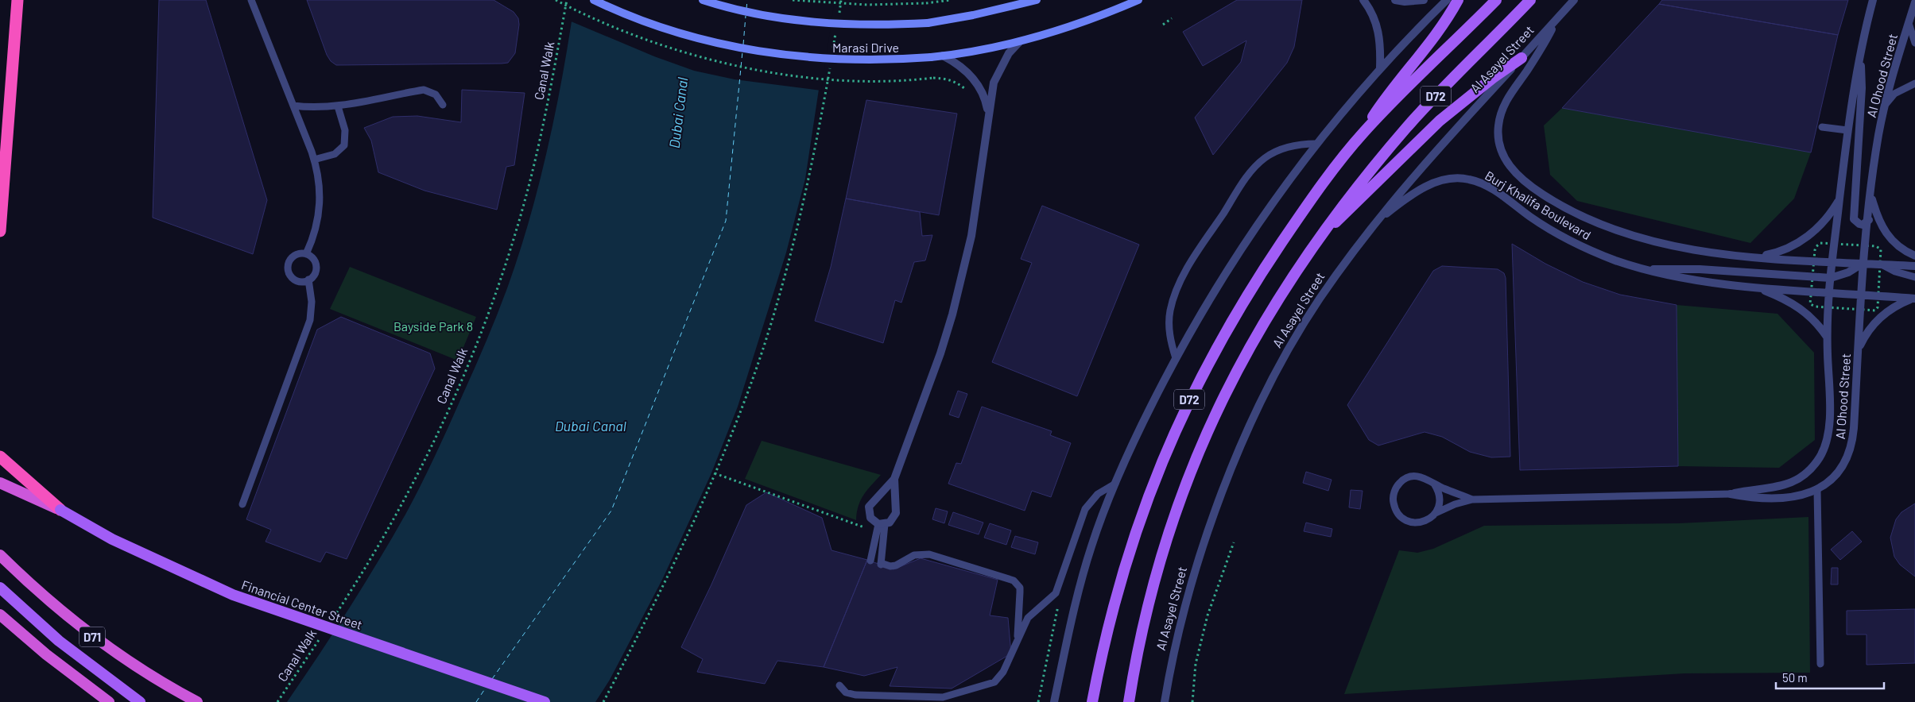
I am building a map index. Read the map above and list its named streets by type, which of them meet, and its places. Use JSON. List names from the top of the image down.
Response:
{
  "streets": {
    "highway": ["D71"],
    "main road": [
      "Marasi Drive",
      "Al Asayel Street",
      "D72",
      "Financial Center Street"
    ],
    "street": ["Al Ohood Street", "Burj Khalifa Boulevard"],
    "path": ["Canal Walk"]
  },
  "crossings": [
    ["Al Asayel Street", "Burj Khalifa Boulevard"],
    ["Al Ohood Street", "Burj Khalifa Boulevard"]
  ],
  "water": ["Dubai Canal"],
  "parks": ["Bayside Park 8"],
  "scale_bar": "50 m"
}
